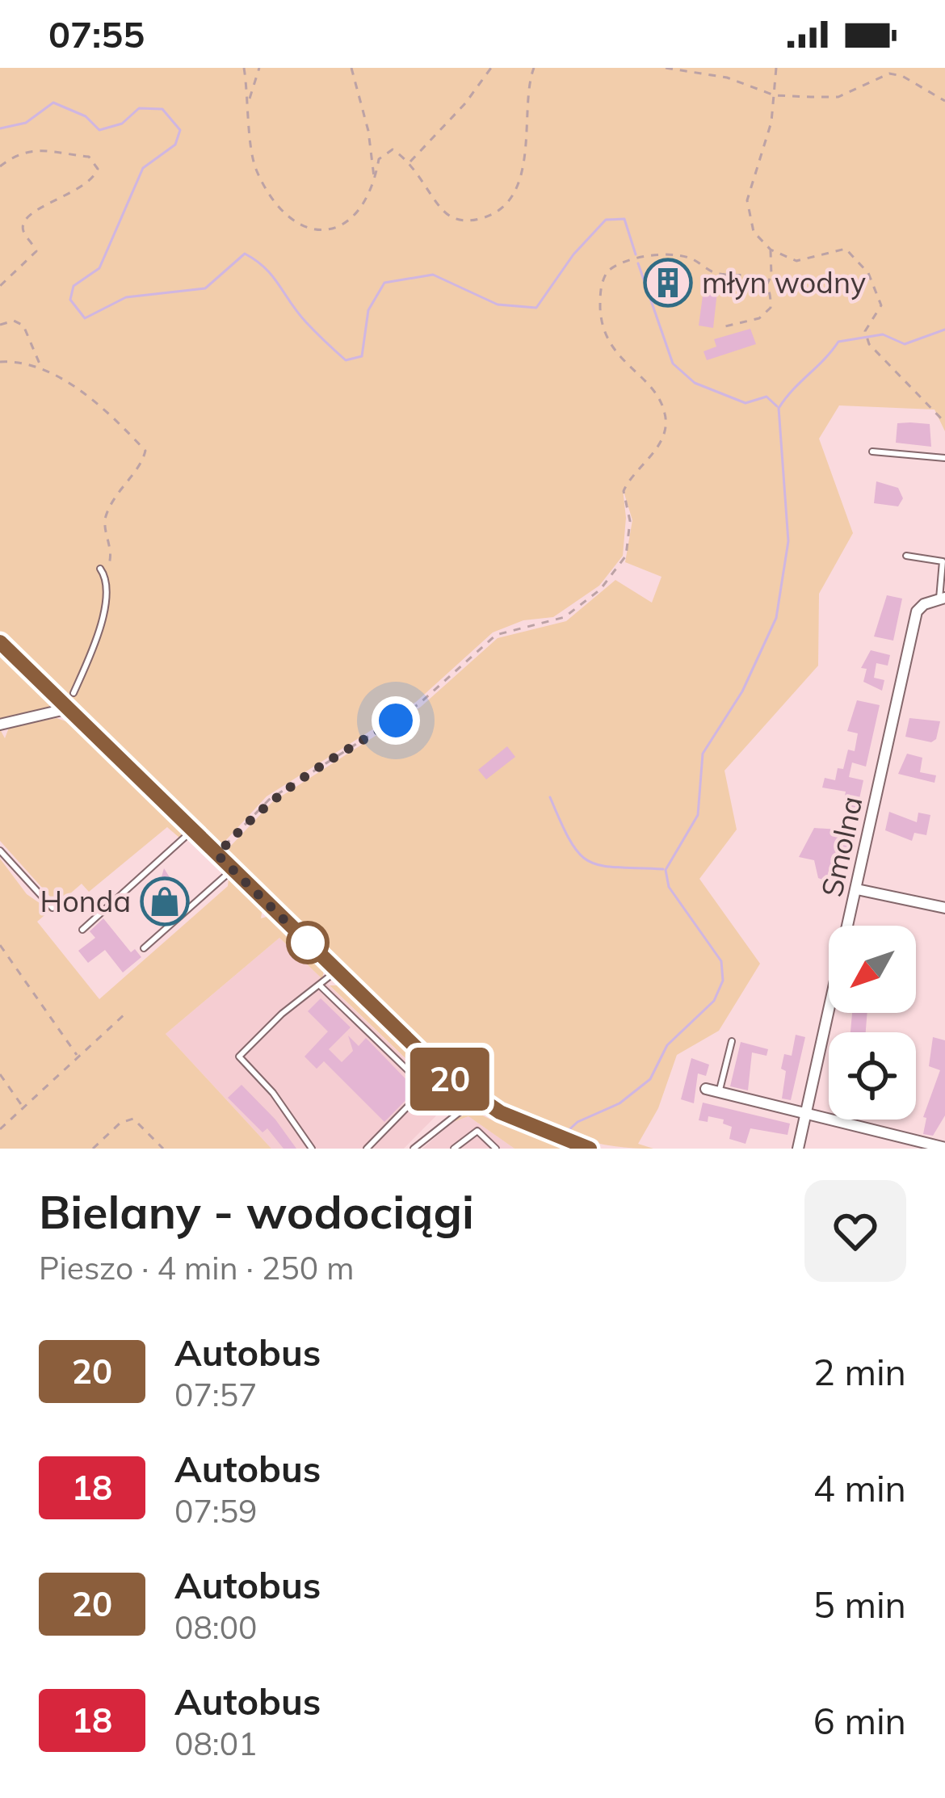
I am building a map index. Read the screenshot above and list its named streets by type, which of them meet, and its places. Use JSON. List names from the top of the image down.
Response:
{
  "streets": {
    "street": ["Smolna"]
  },
  "places": {
    "building": ["młyn wodny"],
    "shop": ["Honda"]
  },
  "lines": ["bus line 20"],
  "north": "bottom left",
  "page": {
    "status": "07:55",
    "on_map": "20",
    "heading": ["Bielany - wodociągi", "Pieszo · 4 min · 250 m"],
    "list": [
      {
        "mark": "20",
        "name": "Autobus",
        "note": "07:57",
        "value": "2 min"
      },
      {
        "mark": "18",
        "name": "Autobus",
        "note": "07:59",
        "value": "4 min"
      },
      {
        "mark": "20",
        "name": "Autobus",
        "note": "08:00",
        "value": "5 min"
      },
      {
        "mark": "18",
        "name": "Autobus",
        "note": "08:01",
        "value": "6 min"
      }
    ]
  }
}
